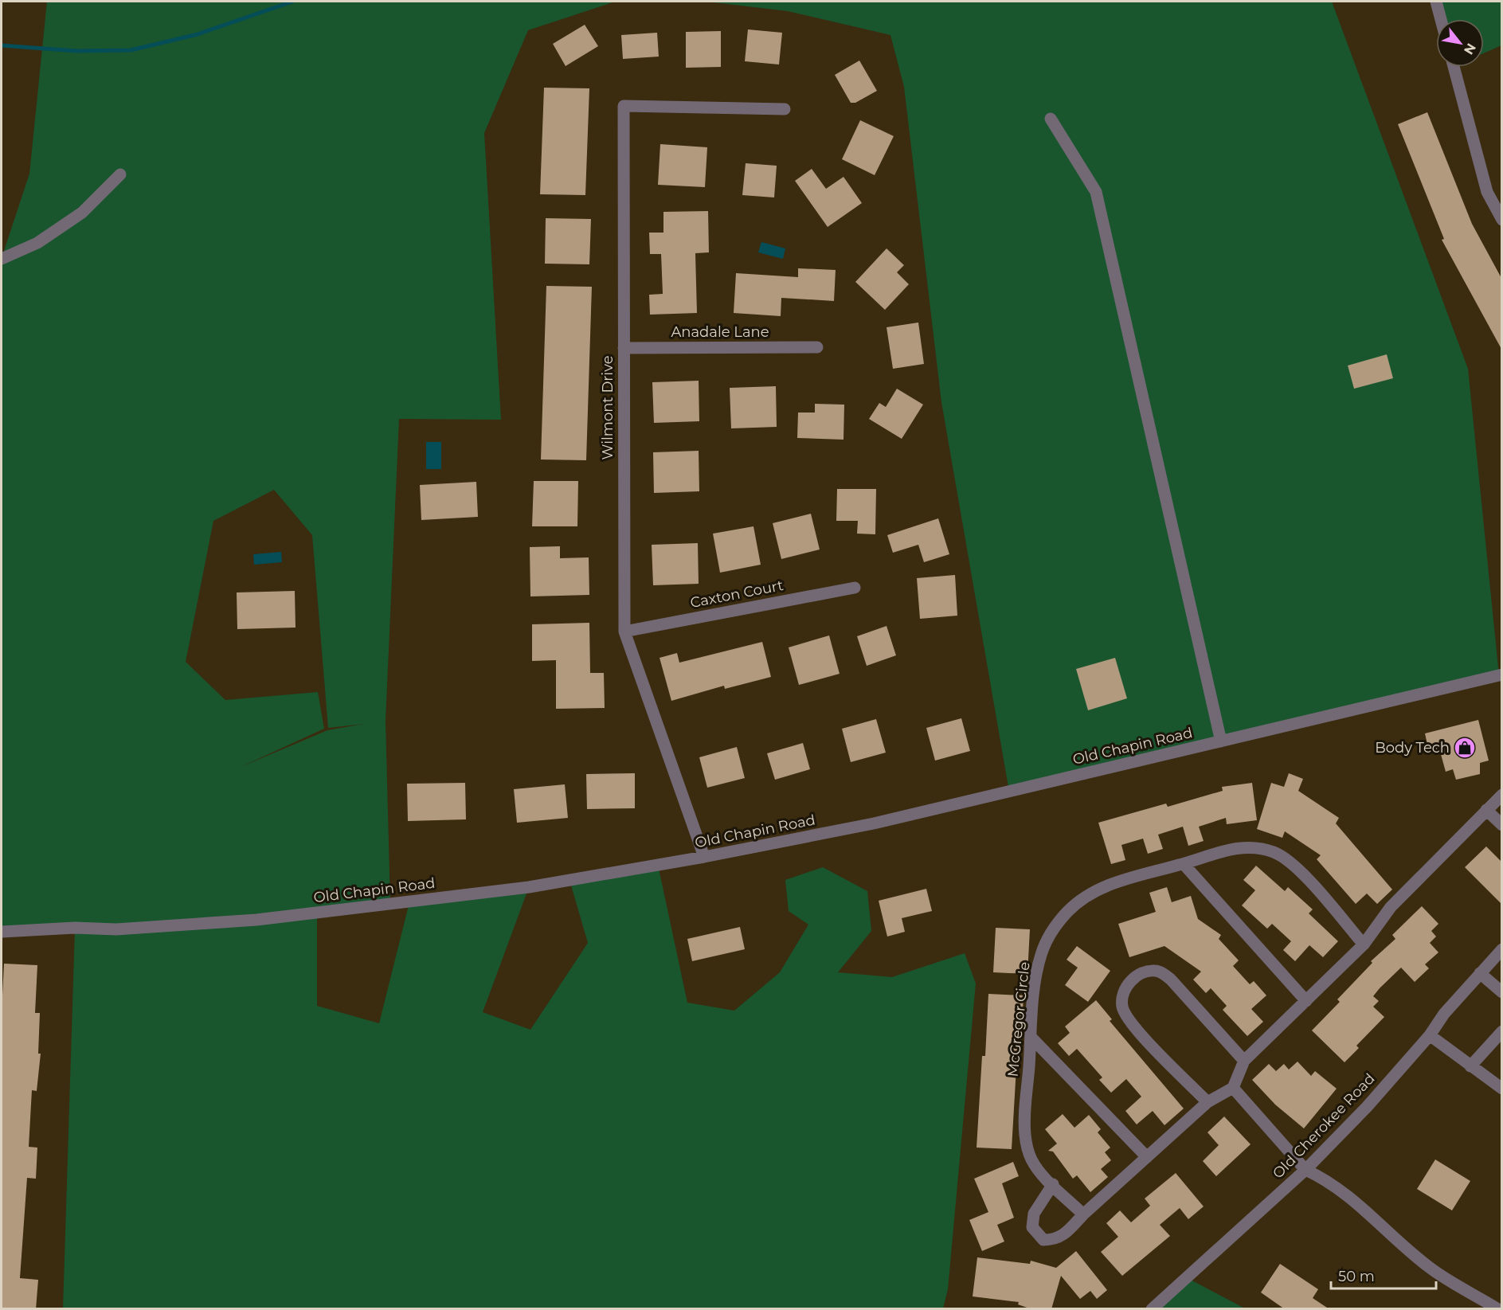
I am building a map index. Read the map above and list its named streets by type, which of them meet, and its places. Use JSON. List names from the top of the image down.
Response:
{
  "streets": {
    "street": [
      "Anadale Lane",
      "Wilmont Drive",
      "Caxton Court",
      "Old Chapin Road",
      "McGregor Circle",
      "Old Cherokee Road"
    ]
  },
  "crossings": [
    ["Anadale Lane", "Wilmont Drive"],
    ["Wilmont Drive", "Caxton Court"],
    ["Wilmont Drive", "Old Chapin Road"]
  ],
  "places": {
    "shop": ["Body Tech"]
  },
  "scale_bar": "50 m",
  "north": "bottom right"
}
